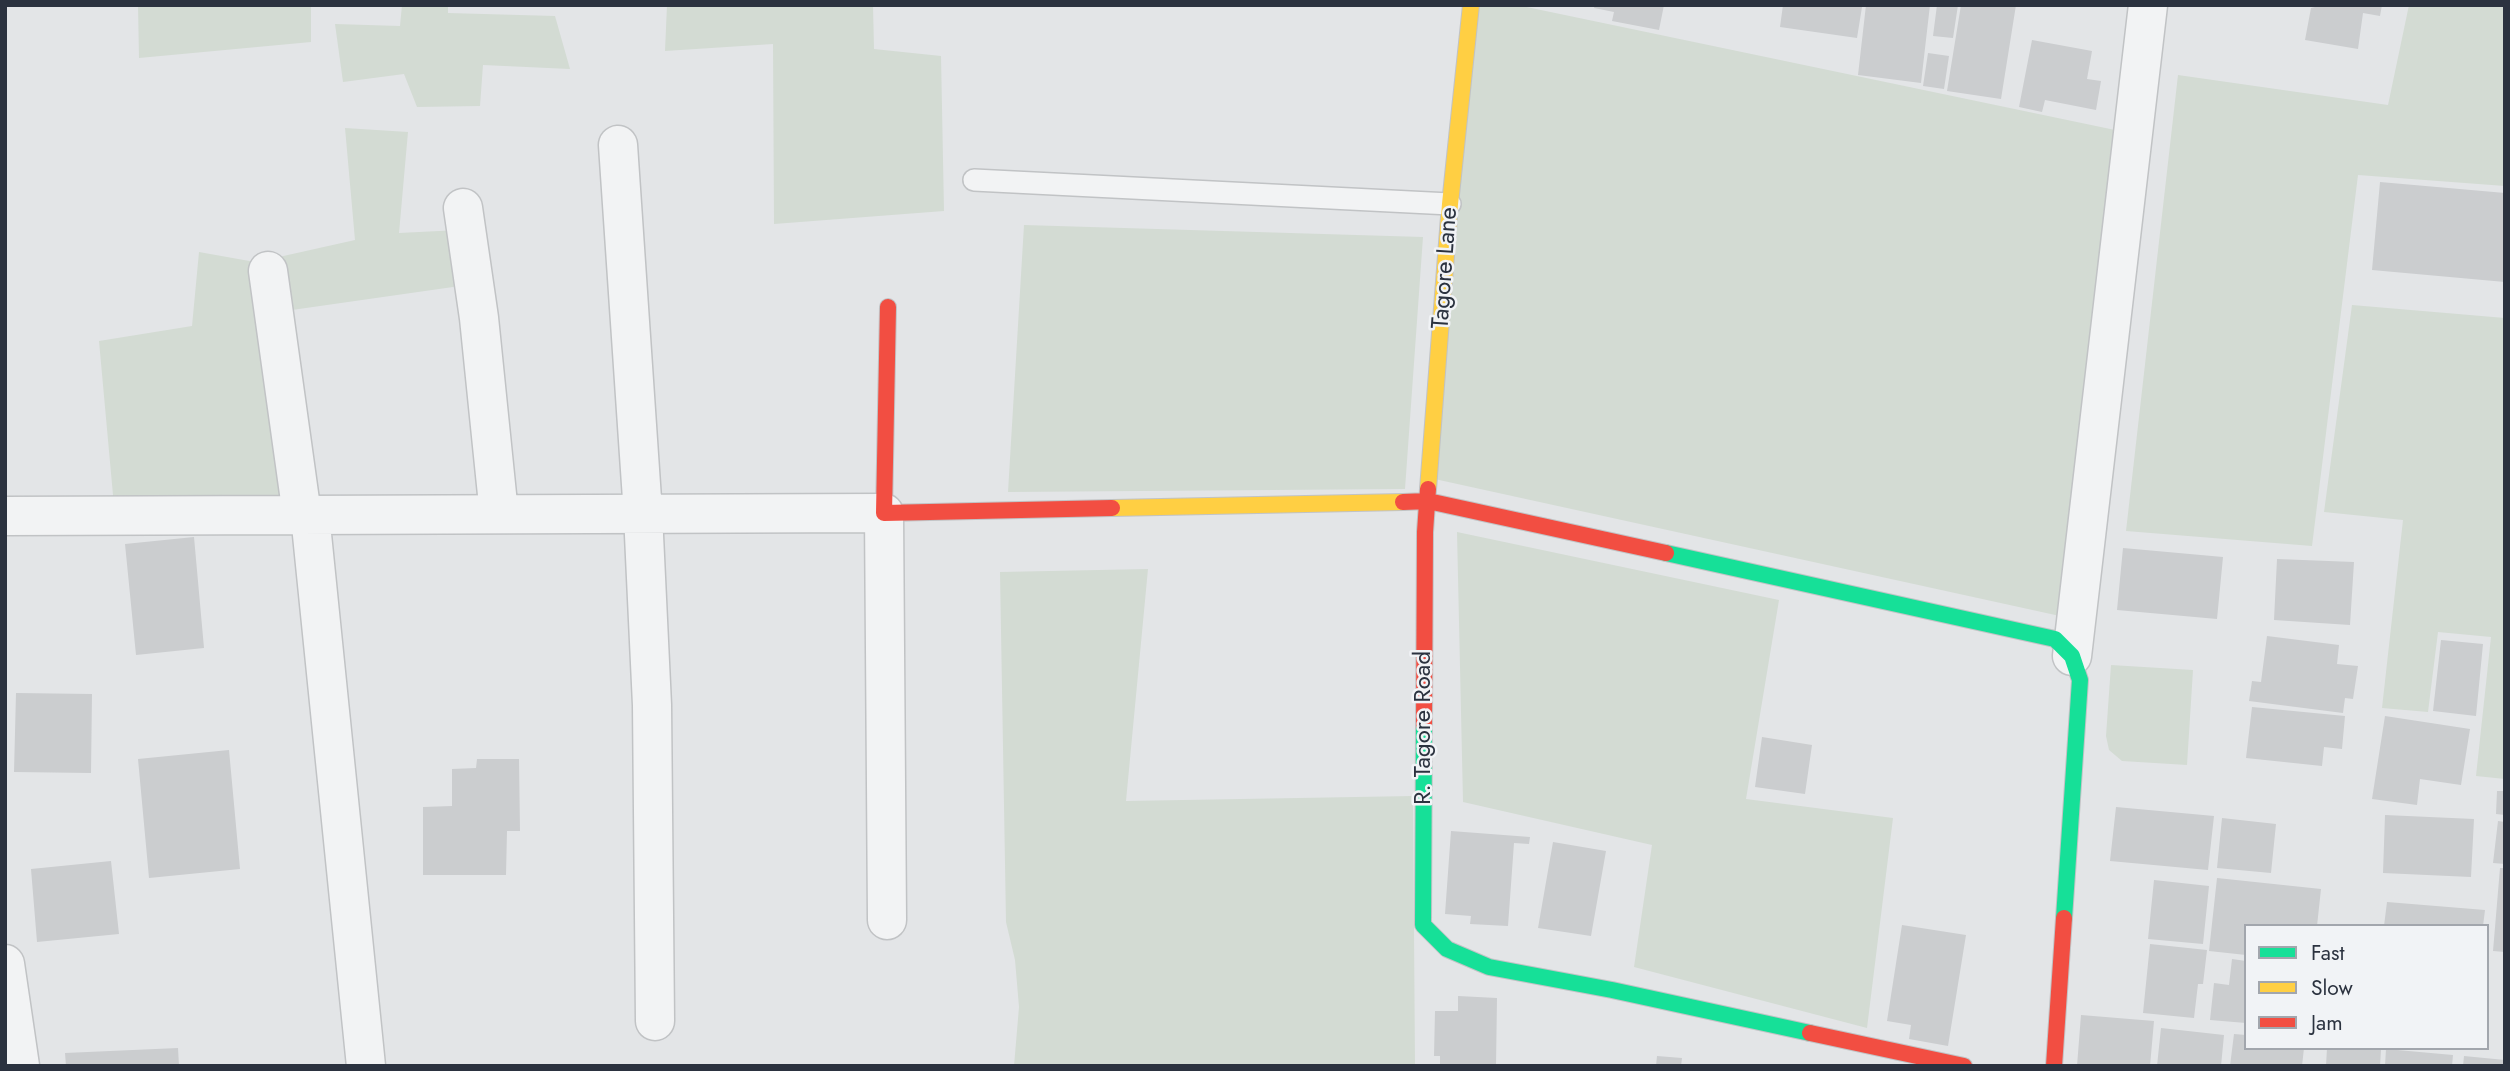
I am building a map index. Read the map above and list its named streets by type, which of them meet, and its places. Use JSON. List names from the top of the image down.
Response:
{
  "streets": {
    "street": ["Tagore Lane", "R. Tagore Road"]
  },
  "crossings": [
    ["Tagore Lane", "R. Tagore Road"]
  ],
  "legend": ["Fast", "Slow", "Jam"]
}
